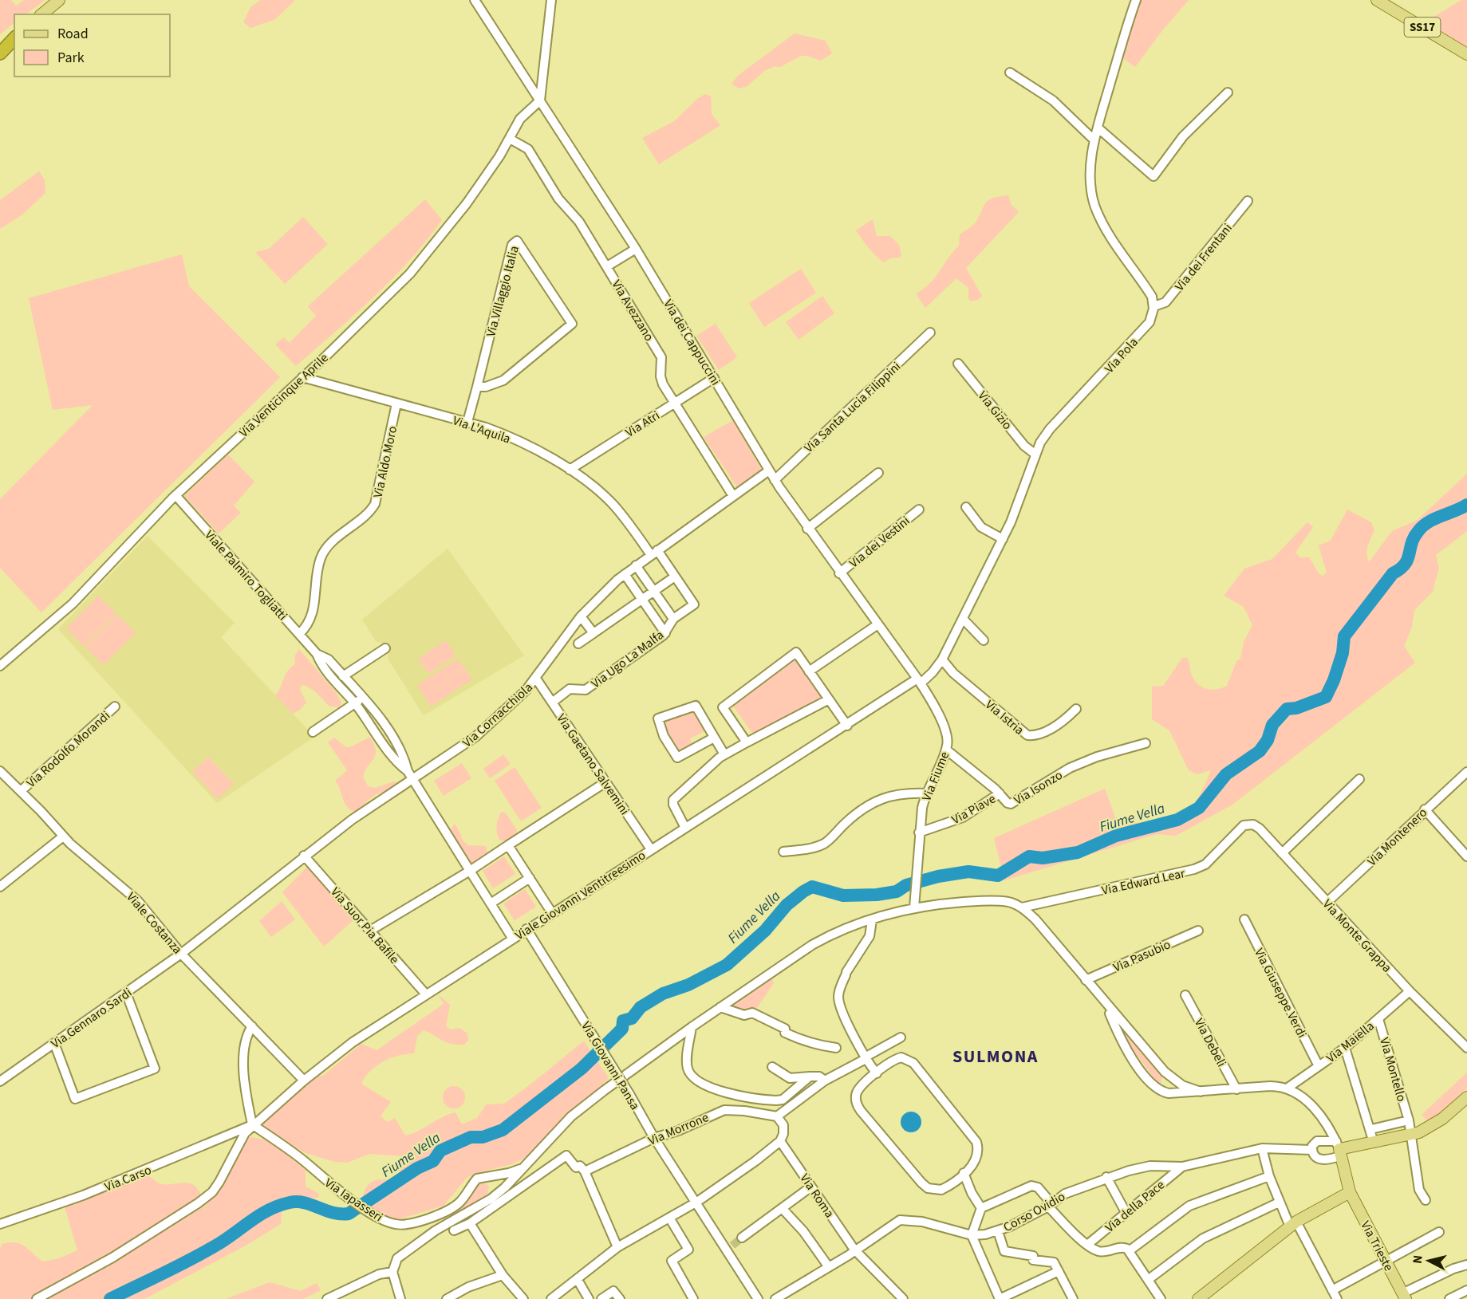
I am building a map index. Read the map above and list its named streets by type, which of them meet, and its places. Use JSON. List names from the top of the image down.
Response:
{
  "streets": {
    "main road": ["SS17", "Via Trieste"],
    "street": [
      "Via dei Frentani",
      "Via Villaggio Italia",
      "Via Avezzano",
      "Via dei Cappuccini",
      "Via Pola",
      "Via Venticinque Aprile",
      "Via Santa Lucia Filippini",
      "Via Gizio",
      "Via Atri",
      "Via L'Aquila",
      "Via Aldo Moro",
      "Via dei Vestini",
      "Viale Palmiro Togliatti",
      "Via Ugo La Malfa",
      "Via Cornacchiola",
      "Via Istria",
      "Via Rodolfo Morandi",
      "Via Gaetano Salvemini",
      "Via Fiume",
      "Via Isonzo",
      "Via Piave",
      "Via Montenero",
      "Via Edward Lear",
      "Viale Giovanni Ventitreesimo",
      "Viale Costanza",
      "Via Suor Pia Bafile",
      "Via Monte Grappa",
      "Via Pasubio",
      "Via Giuseppe Verdi",
      "Via Gennaro Sardi",
      "Via Maiella",
      "Via Debeli",
      "Via Giovanni Pansa",
      "Via Montello",
      "Via Morrone",
      "Via Carso",
      "Via Roma",
      "Via Iapasseri",
      "Via della Pace",
      "Corso Ovidio"
    ]
  },
  "crossings": [
    ["Via dei Frentani", "Via Pola"],
    ["Via Villaggio Italia", "Via L'Aquila"],
    ["Via Avezzano", "Via Venticinque Aprile"],
    ["Via Avezzano", "Via Atri"],
    ["Via Avezzano", "Via Cornacchiola"],
    ["Via dei Cappuccini", "Via Pola"],
    ["Via dei Cappuccini", "Via Venticinque Aprile"],
    ["Via dei Cappuccini", "Via Santa Lucia Filippini"],
    ["Via dei Cappuccini", "Via Atri"],
    ["Via dei Cappuccini", "Via dei Vestini"],
    ["Via dei Cappuccini", "Via Cornacchiola"],
    ["Via dei Cappuccini", "Via Fiume"],
    ["Via dei Cappuccini", "Viale Giovanni Ventitreesimo"],
    ["Via Pola", "Via Gizio"],
    ["Via Pola", "Via Istria"],
    ["Via Pola", "Via Fiume"],
    ["Via Pola", "Viale Giovanni Ventitreesimo"],
    ["Via Venticinque Aprile", "Via L'Aquila"],
    ["Via Venticinque Aprile", "Viale Palmiro Togliatti"],
    ["Via Atri", "Via L'Aquila"],
    ["Via L'Aquila", "Via Aldo Moro"],
    ["Via L'Aquila", "Via Ugo La Malfa"],
    ["Via L'Aquila", "Via Cornacchiola"],
    ["Via Aldo Moro", "Viale Palmiro Togliatti"],
    ["Viale Palmiro Togliatti", "Via Cornacchiola"],
    ["Viale Palmiro Togliatti", "Viale Giovanni Ventitreesimo"],
    ["Via Ugo La Malfa", "Via Gaetano Salvemini"],
    ["Via Cornacchiola", "Via Gaetano Salvemini"],
    ["Via Cornacchiola", "Viale Costanza"],
    ["Via Cornacchiola", "Via Suor Pia Bafile"],
    ["Via Cornacchiola", "Via Gennaro Sardi"],
    ["Via Rodolfo Morandi", "Viale Costanza"],
    ["Via Gaetano Salvemini", "Viale Giovanni Ventitreesimo"],
    ["Via Fiume", "Via Isonzo"],
    ["Via Fiume", "Via Piave"],
    ["Via Fiume", "Viale Giovanni Ventitreesimo"],
    ["Via Isonzo", "Via Piave"],
    ["Via Montenero", "Via Monte Grappa"],
    ["Via Edward Lear", "Via Monte Grappa"],
    ["Viale Giovanni Ventitreesimo", "Viale Costanza"],
    ["Viale Giovanni Ventitreesimo", "Via Suor Pia Bafile"],
    ["Viale Giovanni Ventitreesimo", "Via Giovanni Pansa"],
    ["Viale Giovanni Ventitreesimo", "Via Carso"],
    ["Viale Giovanni Ventitreesimo", "Via Iapasseri"],
    ["Viale Costanza", "Via Gennaro Sardi"],
    ["Via Monte Grappa", "Via Maiella"],
    ["Via Giuseppe Verdi", "Via Maiella"],
    ["Via Maiella", "Via Montello"],
    ["Via Giovanni Pansa", "Via Morrone"],
    ["Via Carso", "Via Iapasseri"],
    ["Via Roma", "Corso Ovidio"],
    ["Via della Pace", "Corso Ovidio"],
    ["Corso Ovidio", "Via Trieste"]
  ],
  "districts": ["SULMONA"],
  "water": ["Fiume Vella"],
  "legend": ["Road", "Park"],
  "north": "left"
}
